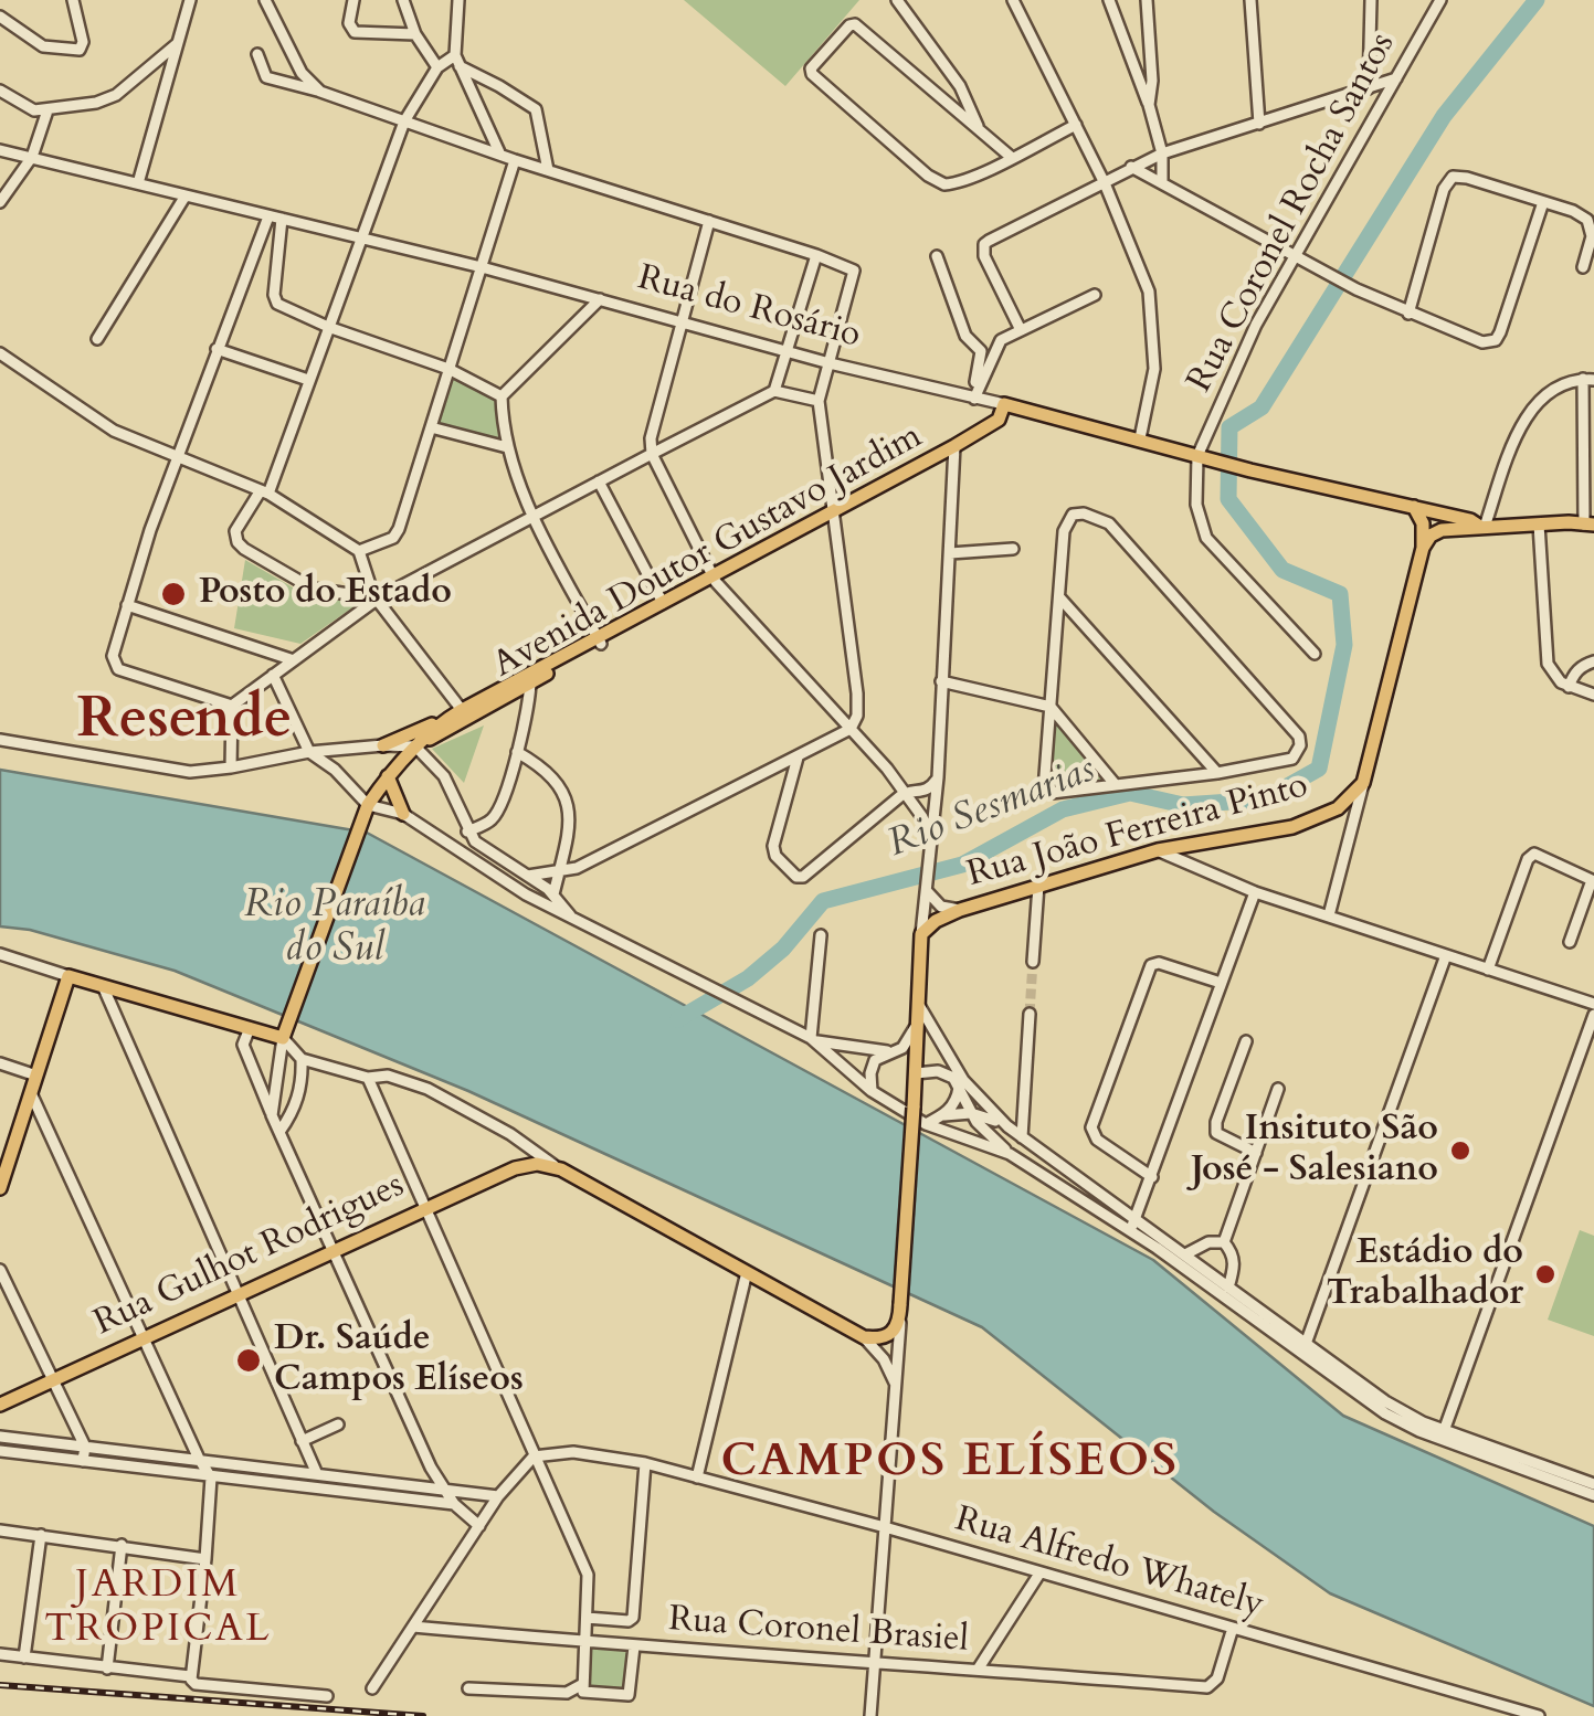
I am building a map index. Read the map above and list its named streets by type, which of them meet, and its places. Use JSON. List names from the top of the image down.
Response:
{
  "streets": {
    "main road": [
      "Rua do Rosário",
      "Avenida Doutor Gustavo Jardim",
      "Rua João Ferreira Pinto",
      "Rua Gulhot Rodrigues"
    ],
    "street": ["Rua Coronel Rocha Santos", "Rua Alfredo Whately", "Rua Coronel Brasiel"]
  },
  "crossings": [
    ["Rua Coronel Rocha Santos", "Rua do Rosário"],
    ["Rua do Rosário", "Avenida Doutor Gustavo Jardim"],
    ["Rua Alfredo Whately", "Rua Coronel Brasiel"]
  ],
  "districts": ["Resende", "CAMPOS ELÍSEOS", "JARDIM TROPICAL"],
  "water": ["Rio Sesmarias", "Rio Paraíba do Sul"],
  "places": [
    "Posto do Estado",
    "Insituto São José - Salesiano",
    "Estádio do Trabalhador",
    "Dr. Saúde Campos Elíseos"
  ]
}
